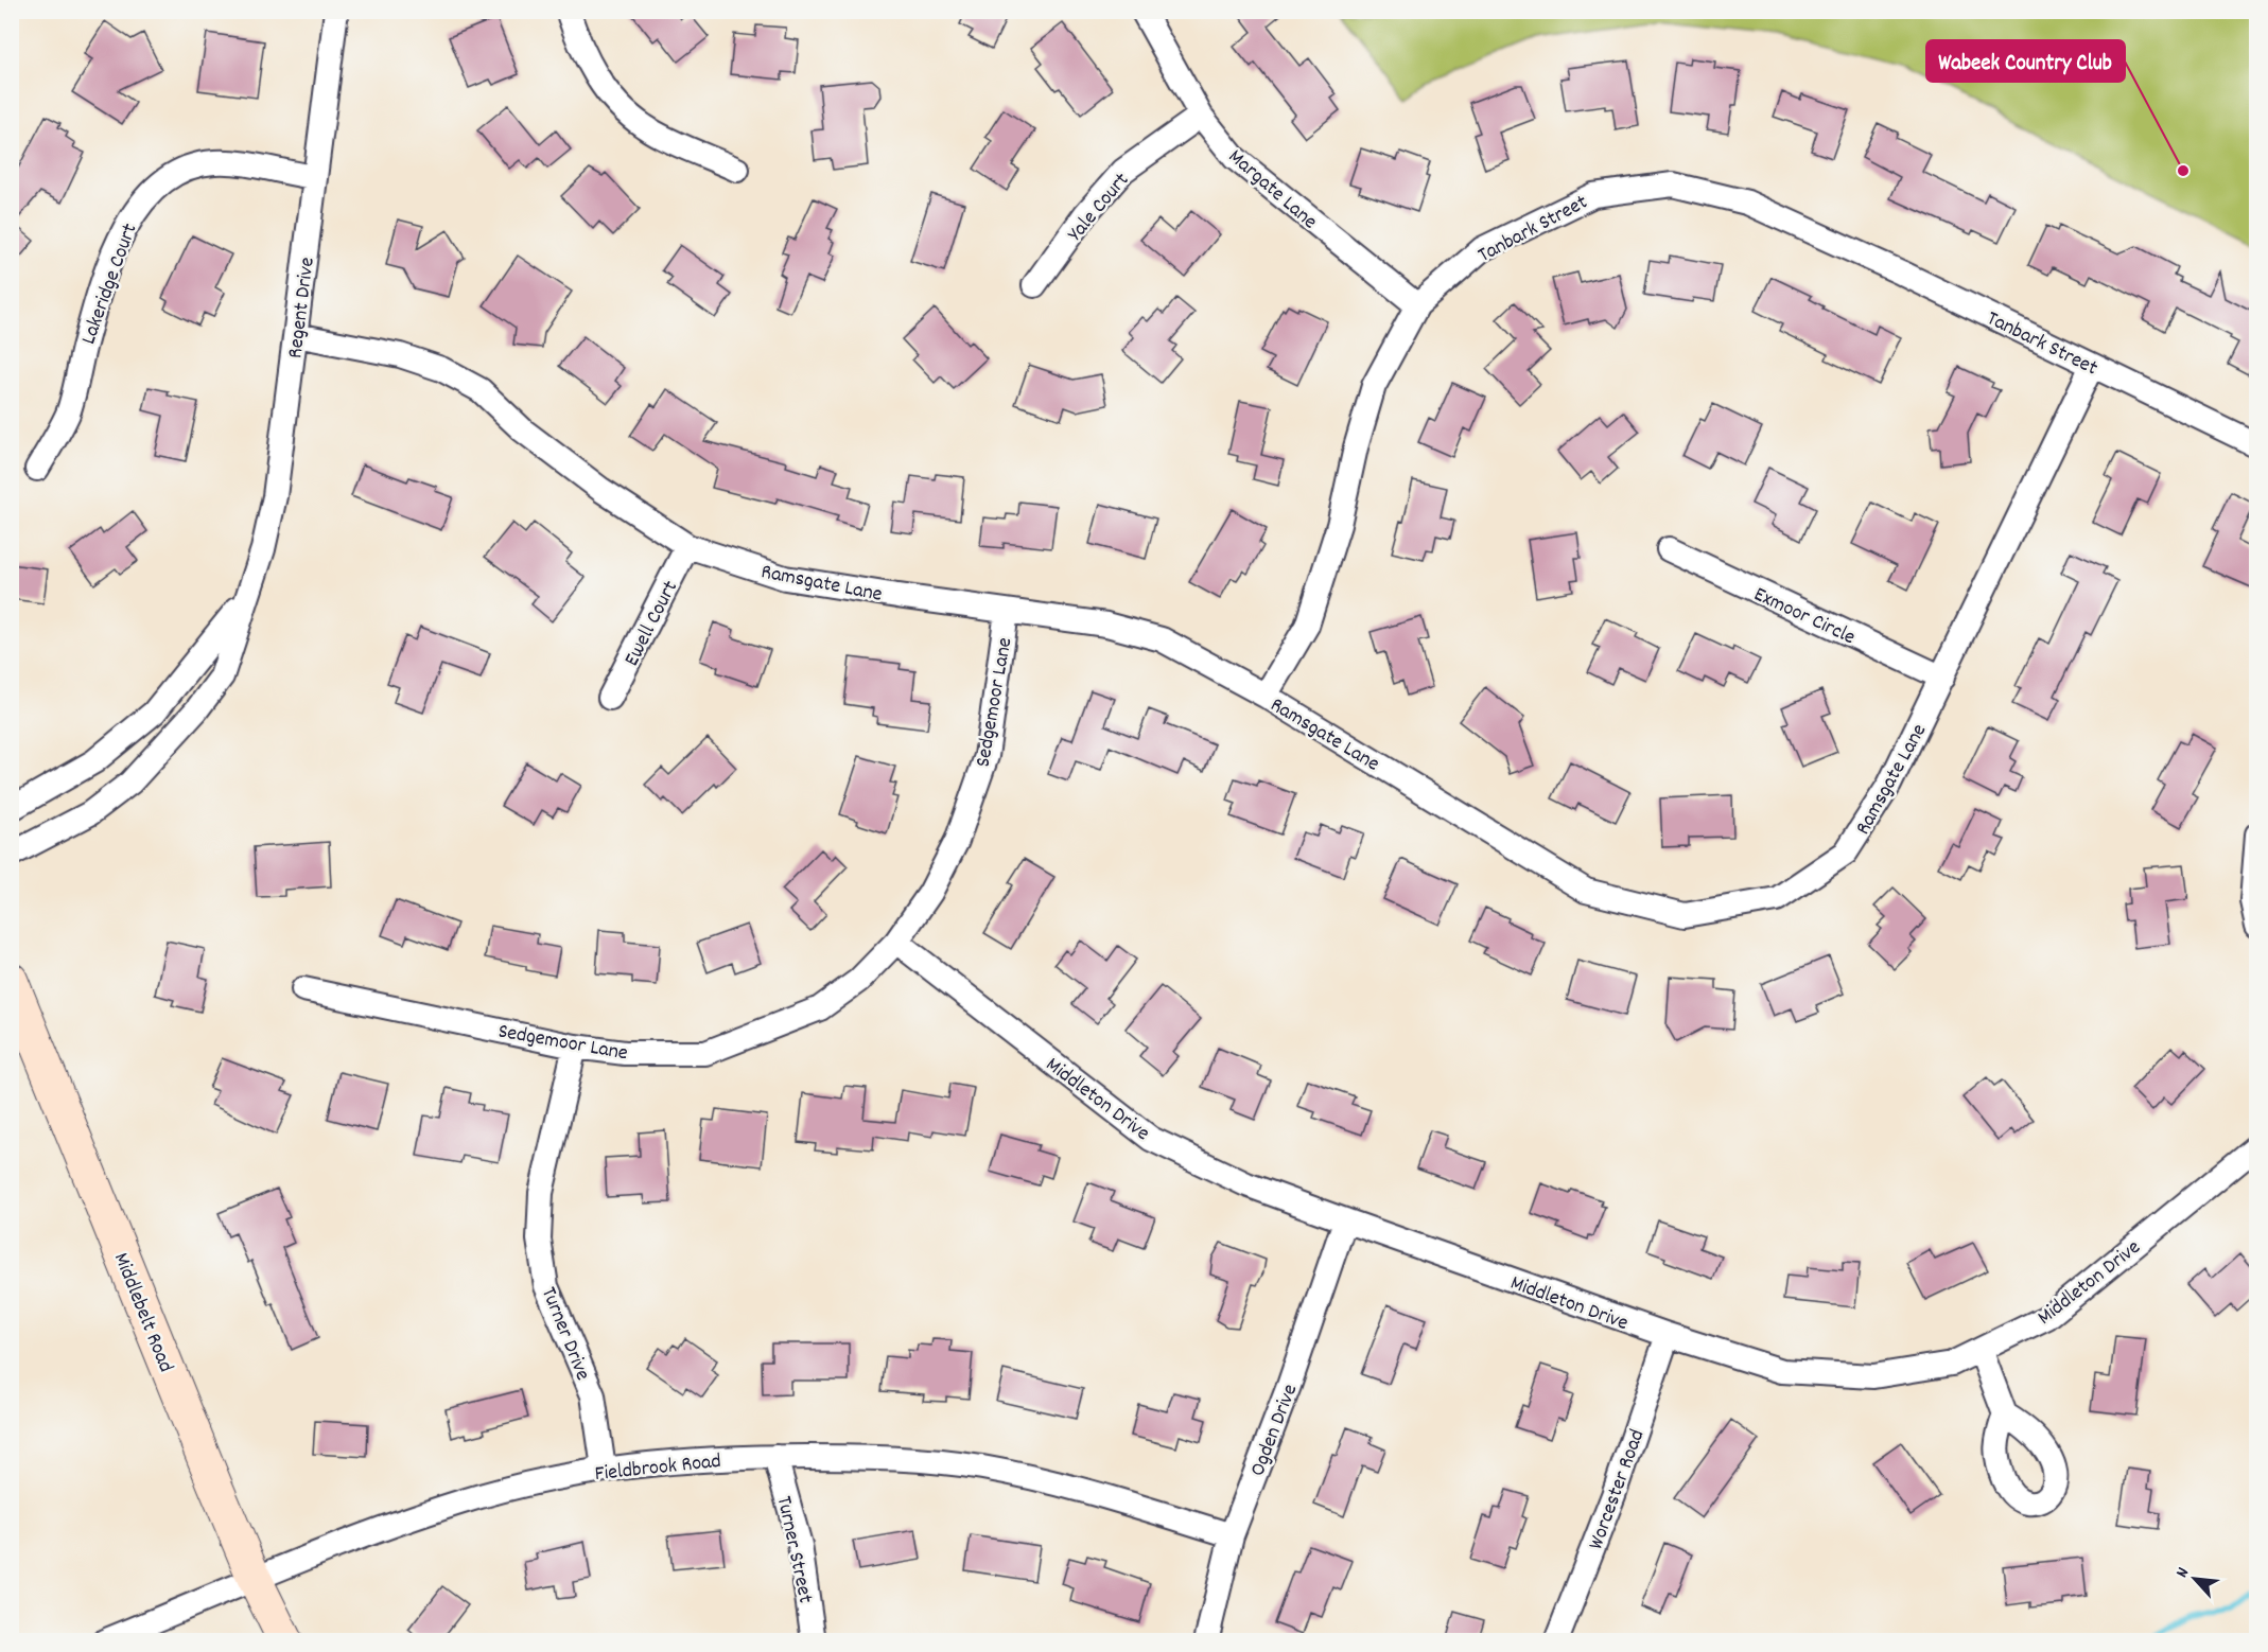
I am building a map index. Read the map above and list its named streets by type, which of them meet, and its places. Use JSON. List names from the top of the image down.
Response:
{
  "streets": {
    "street": [
      "Margate Lane",
      "Yale Court",
      "Tanbark Street",
      "Lakeridge Court",
      "Regent Drive",
      "Ramsgate Lane",
      "Exmoor Circle",
      "Ewell Court",
      "Sedgemoor Lane",
      "Middleton Drive",
      "Middlebelt Road",
      "Turner Drive",
      "Ogden Drive",
      "Fieldbrook Road",
      "Worcester Road",
      "Turner Street"
    ]
  },
  "crossings": [
    ["Margate Lane", "Yale Court"],
    ["Margate Lane", "Tanbark Street"],
    ["Tanbark Street", "Ramsgate Lane"],
    ["Lakeridge Court", "Regent Drive"],
    ["Regent Drive", "Ramsgate Lane"],
    ["Ramsgate Lane", "Exmoor Circle"],
    ["Ramsgate Lane", "Ewell Court"],
    ["Ramsgate Lane", "Sedgemoor Lane"],
    ["Sedgemoor Lane", "Middleton Drive"],
    ["Sedgemoor Lane", "Turner Drive"],
    ["Middleton Drive", "Ogden Drive"],
    ["Middleton Drive", "Worcester Road"],
    ["Middlebelt Road", "Fieldbrook Road"],
    ["Turner Drive", "Fieldbrook Road"],
    ["Ogden Drive", "Fieldbrook Road"],
    ["Fieldbrook Road", "Turner Street"]
  ],
  "places": ["Wabeek Country Club"],
  "north": "top left"
}
